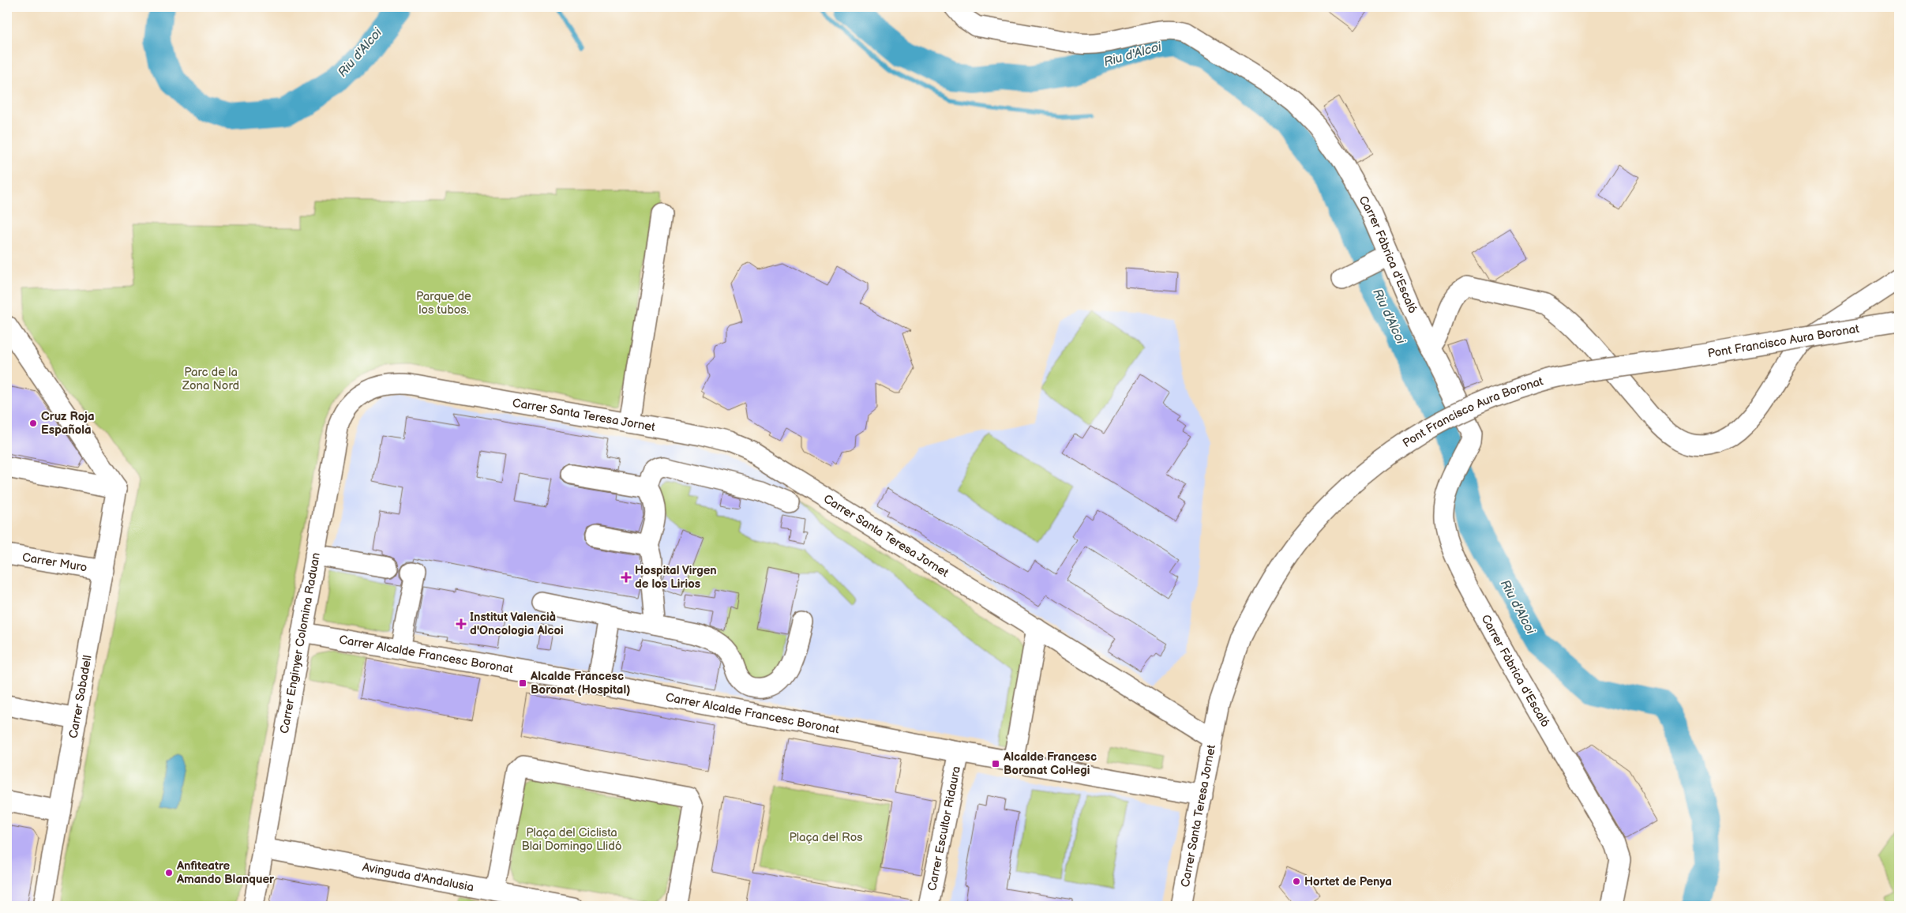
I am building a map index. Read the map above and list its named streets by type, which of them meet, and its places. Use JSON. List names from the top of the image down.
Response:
{
  "streets": {
    "street": [
      "Carrer Fàbrica d'Escaló",
      "Pont Francisco Aura Boronat",
      "Carrer Santa Teresa Jornet",
      "Carrer Muro",
      "Carrer Enginyer Colomina Raduan",
      "Carrer Alcalde Francesc Boronat",
      "Carrer Sabadell",
      "Carrer Escultor Ridaura",
      "Avinguda d'Andalusia"
    ]
  },
  "crossings": [
    ["Pont Francisco Aura Boronat", "Carrer Santa Teresa Jornet"],
    ["Carrer Santa Teresa Jornet", "Carrer Enginyer Colomina Raduan"],
    ["Carrer Santa Teresa Jornet", "Carrer Alcalde Francesc Boronat"],
    ["Carrer Muro", "Carrer Sabadell"],
    ["Carrer Enginyer Colomina Raduan", "Carrer Alcalde Francesc Boronat"],
    ["Carrer Enginyer Colomina Raduan", "Avinguda d'Andalusia"],
    ["Carrer Alcalde Francesc Boronat", "Carrer Escultor Ridaura"]
  ],
  "water": ["Riu d'Alcoi"],
  "parks": [
    "Parque de los tubos.",
    "Parc de la Zona Nord",
    "Plaça del Ciclista Blai Domingo Llidó",
    "Plaça del Ros"
  ],
  "places": {
    "other": ["Cruz Roja Española", "Anfiteatre Amando Blanquer", "Hortet de Penya"],
    "health": ["Hospital Virgen de los Lirios", "Institut Valencià d'Oncologia Alcoi"],
    "transit": ["Alcalde Francesc Boronat (Hospital)", "Alcalde Francesc Boronat Col·legi"]
  }
}
